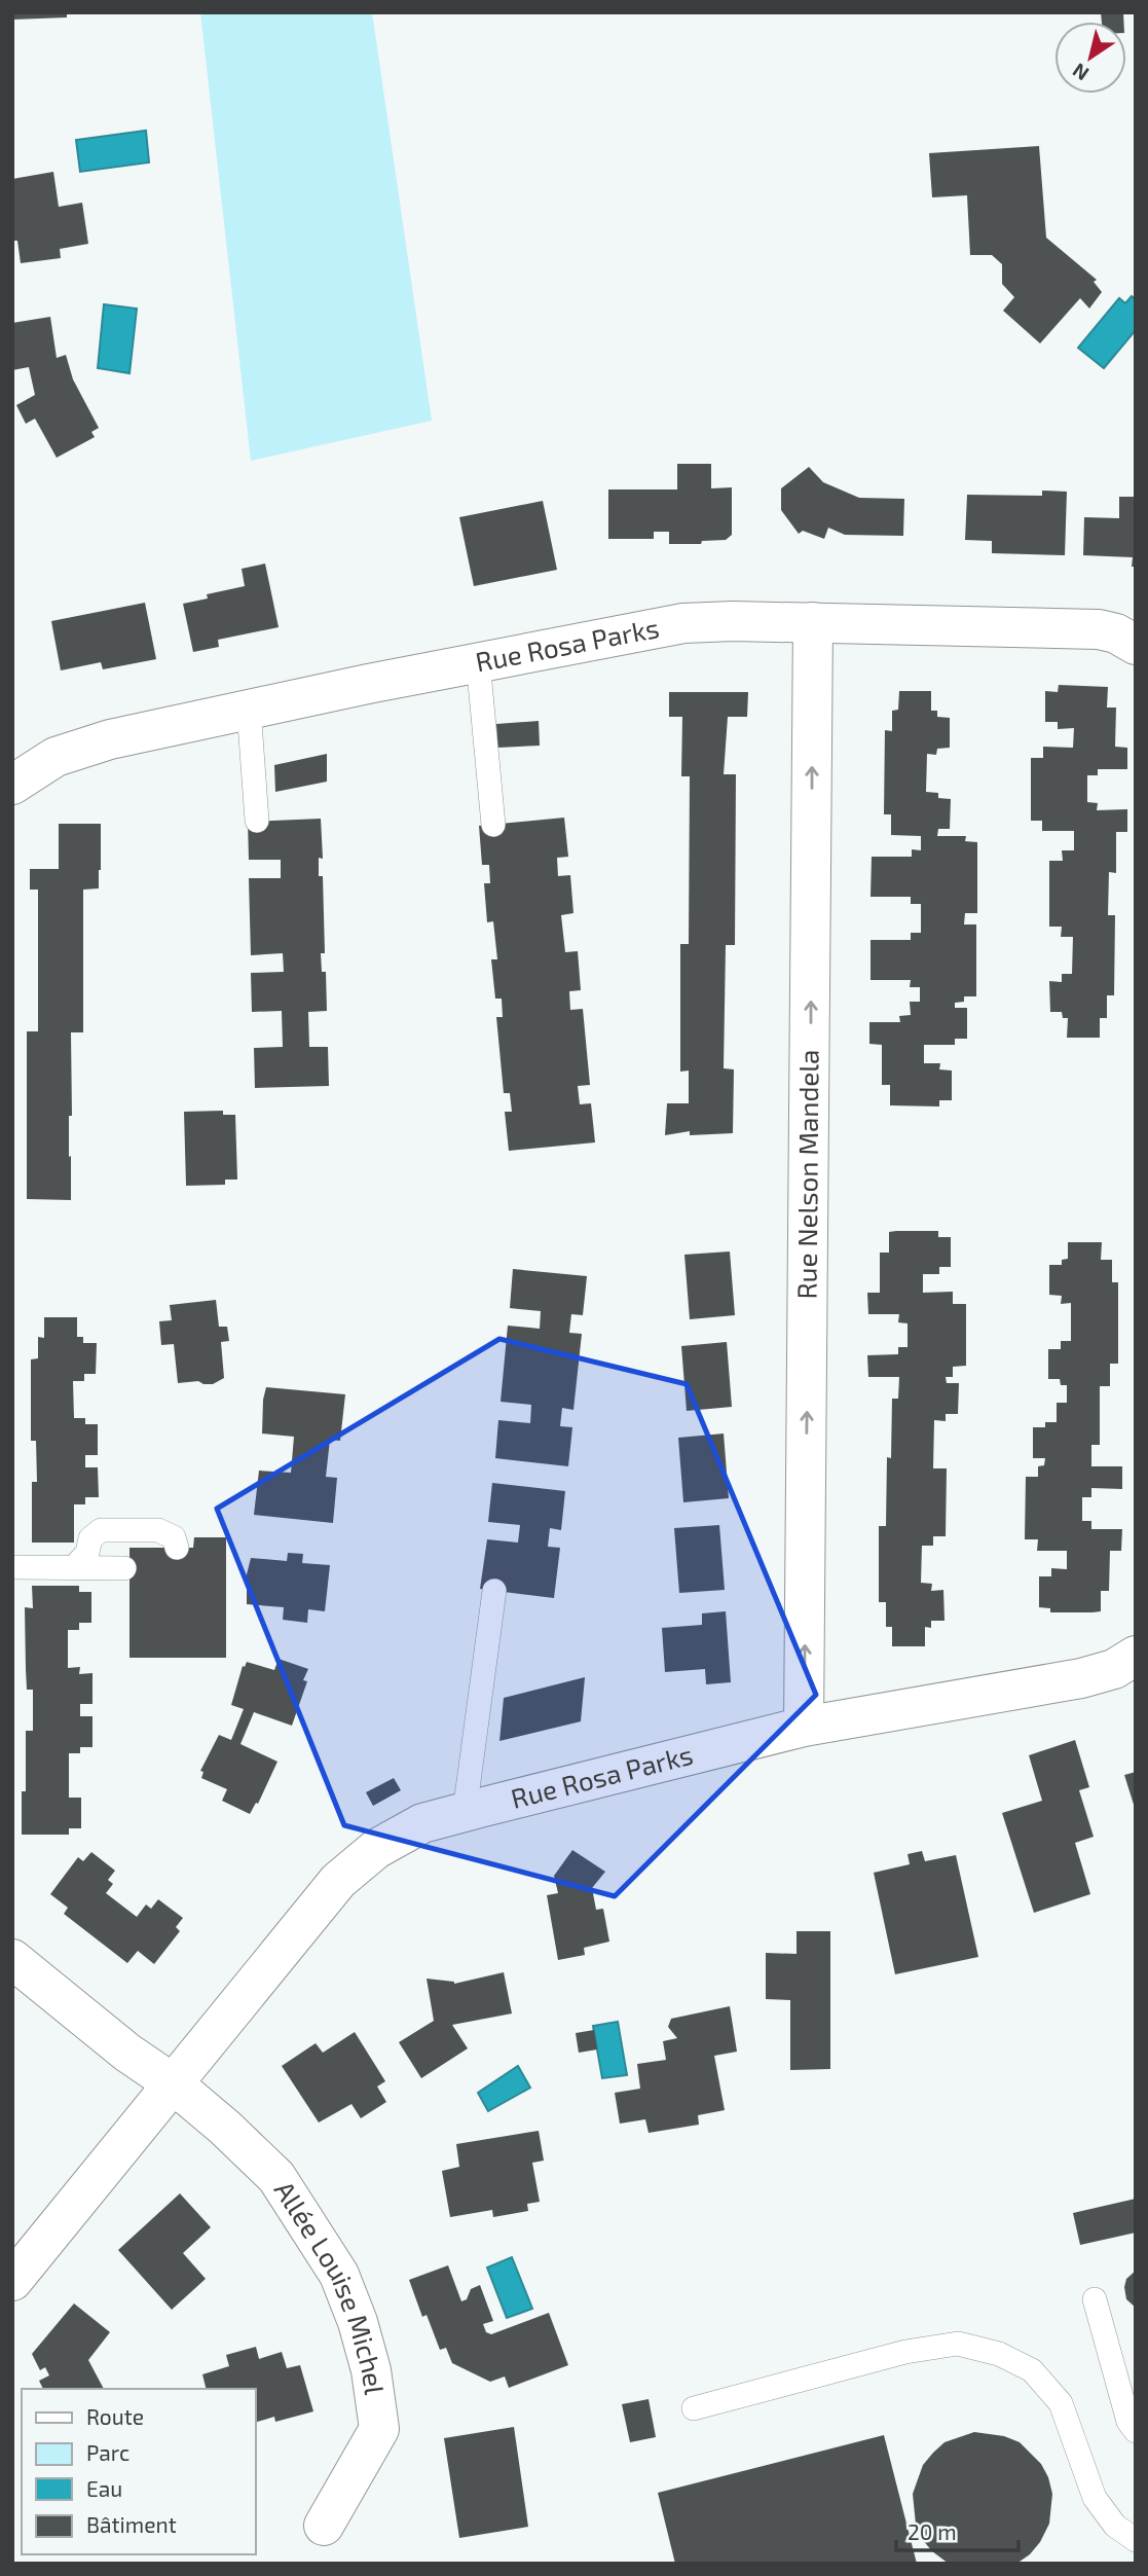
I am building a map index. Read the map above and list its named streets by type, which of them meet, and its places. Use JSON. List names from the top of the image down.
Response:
{
  "streets": {
    "street": ["Rue Rosa Parks", "Rue Nelson Mandela", "Allée Louise Michel"]
  },
  "crossings": [
    ["Rue Rosa Parks", "Rue Nelson Mandela"],
    ["Rue Rosa Parks", "Allée Louise Michel"]
  ],
  "one_way": ["Rue Nelson Mandela"],
  "legend": [
    "Route",
    "Parc",
    "Eau",
    "Bâtiment"
  ],
  "scale_bar": "20 m",
  "north": "bottom left"
}
